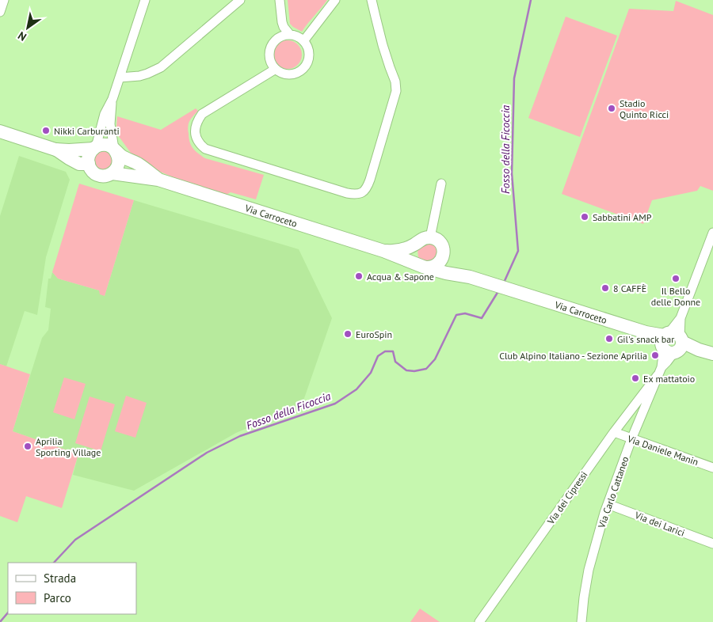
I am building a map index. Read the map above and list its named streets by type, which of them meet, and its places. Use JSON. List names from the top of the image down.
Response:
{
  "streets": {
    "street": [
      "Via Carroceto",
      "Via Daniele Manin",
      "Via Carlo Cattaneo",
      "Via dei Cipressi",
      "Via dei Larici"
    ]
  },
  "crossings": [
    ["Via Carroceto", "Via Carlo Cattaneo"],
    ["Via Daniele Manin", "Via Carlo Cattaneo"],
    ["Via Daniele Manin", "Via dei Cipressi"],
    ["Via Carlo Cattaneo", "Via dei Cipressi"],
    ["Via Carlo Cattaneo", "Via dei Larici"]
  ],
  "water": ["Fosso della Ficoccia"],
  "places": [
    "Stadio Quinto Ricci",
    "Nikki Carburanti",
    "Sabbatini AMP",
    "Acqua & Sapone",
    "Il Bello delle Donne",
    "8 CAFFÈ",
    "EuroSpin",
    "Gil's snack bar",
    "Club Alpino Italiano - Sezione Aprilia",
    "Ex mattatoio",
    "Aprilia Sporting Village"
  ],
  "legend": ["Strada", "Parco"],
  "north": "bottom left"
}
